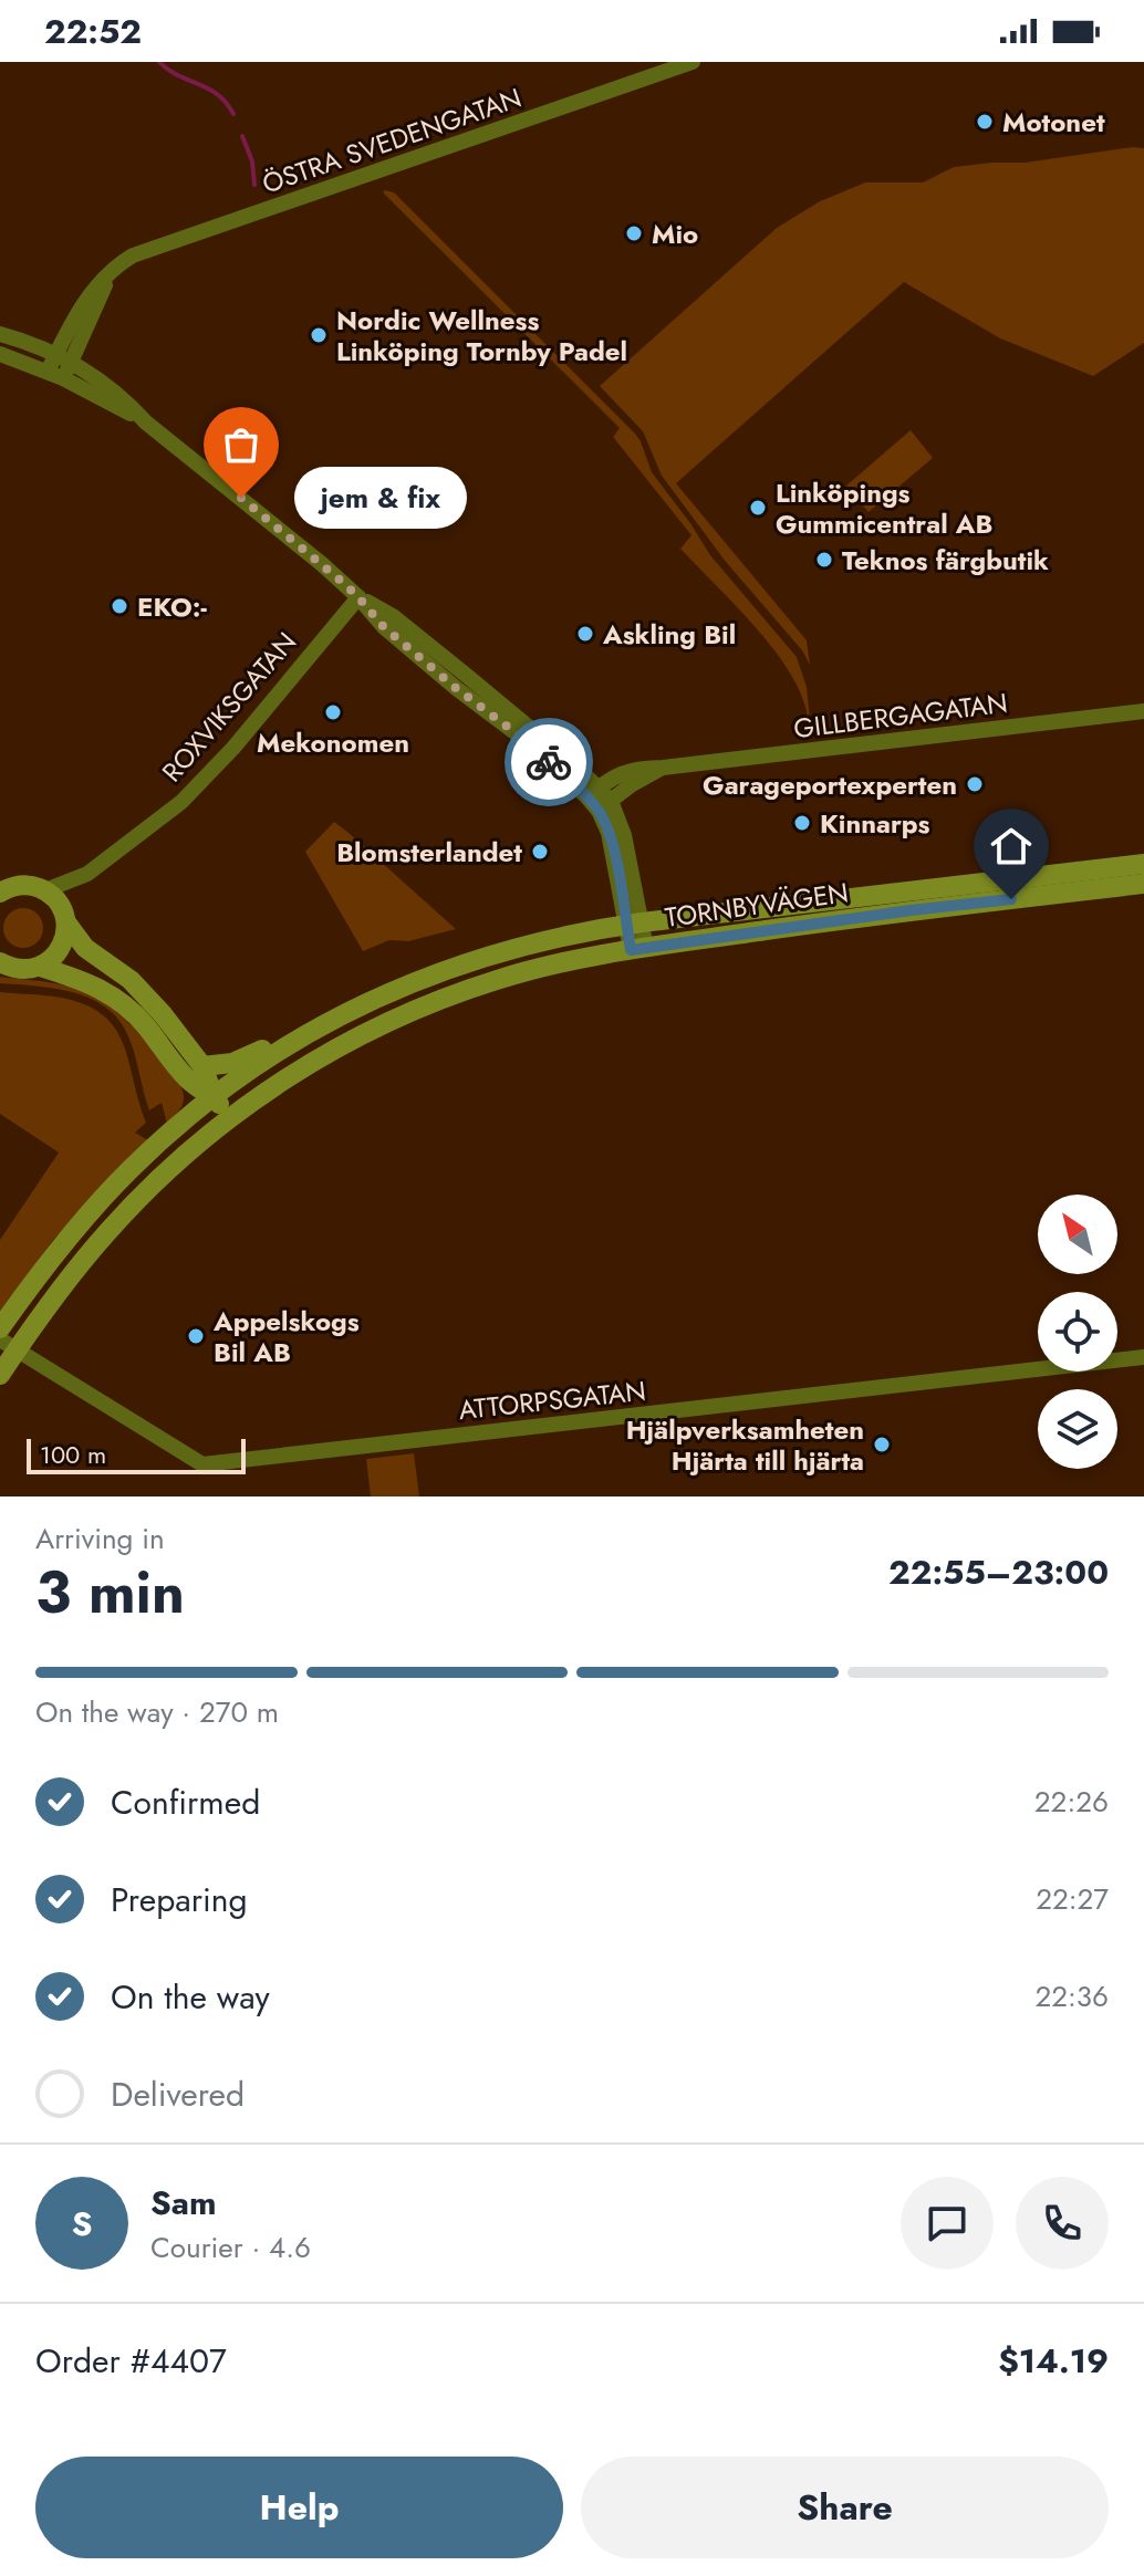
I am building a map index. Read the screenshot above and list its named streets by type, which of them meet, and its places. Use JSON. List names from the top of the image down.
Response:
{
  "streets": {
    "main road": ["TORNBYVÄGEN"],
    "street": [
      "ÖSTRA SVEDENGATAN",
      "ROXVIKSGATAN",
      "GILLBERGAGATAN",
      "ATTORPSGATAN"
    ]
  },
  "crossings": [
    ["TORNBYVÄGEN", "ATTORPSGATAN"]
  ],
  "places": [
    "Motonet",
    "Mio",
    "Nordic Wellness Linköping Tornby Padel",
    "jem & fix",
    "Linköpings Gummicentral AB",
    "Teknos färgbutik",
    "EKO:-",
    "Askling Bil",
    "Mekonomen",
    "Garageportexperten",
    "Kinnarps",
    "Blomsterlandet",
    "Appelskogs Bil AB",
    "Hjälpverksamheten Hjärta till hjärta"
  ],
  "scale_bar": "100 m",
  "north": "top left",
  "page": {
    "status": "22:52",
    "bubble": "jem & fix",
    "scale": "100 m",
    "heading": ["3 min", "Arriving in", "22:55–23:00"],
    "panel": [
      "Sam",
      "Courier · 4.6",
      "Order #4407",
      "$14.19"
    ],
    "bar": "On the way · 270 m",
    "list": [
      ["Confirmed", "22:26"],
      ["Preparing", "22:27"],
      ["On the way", "22:36"],
      "Delivered"
    ],
    "round": "S",
    "buttons": ["Help", "Share"]
  }
}
